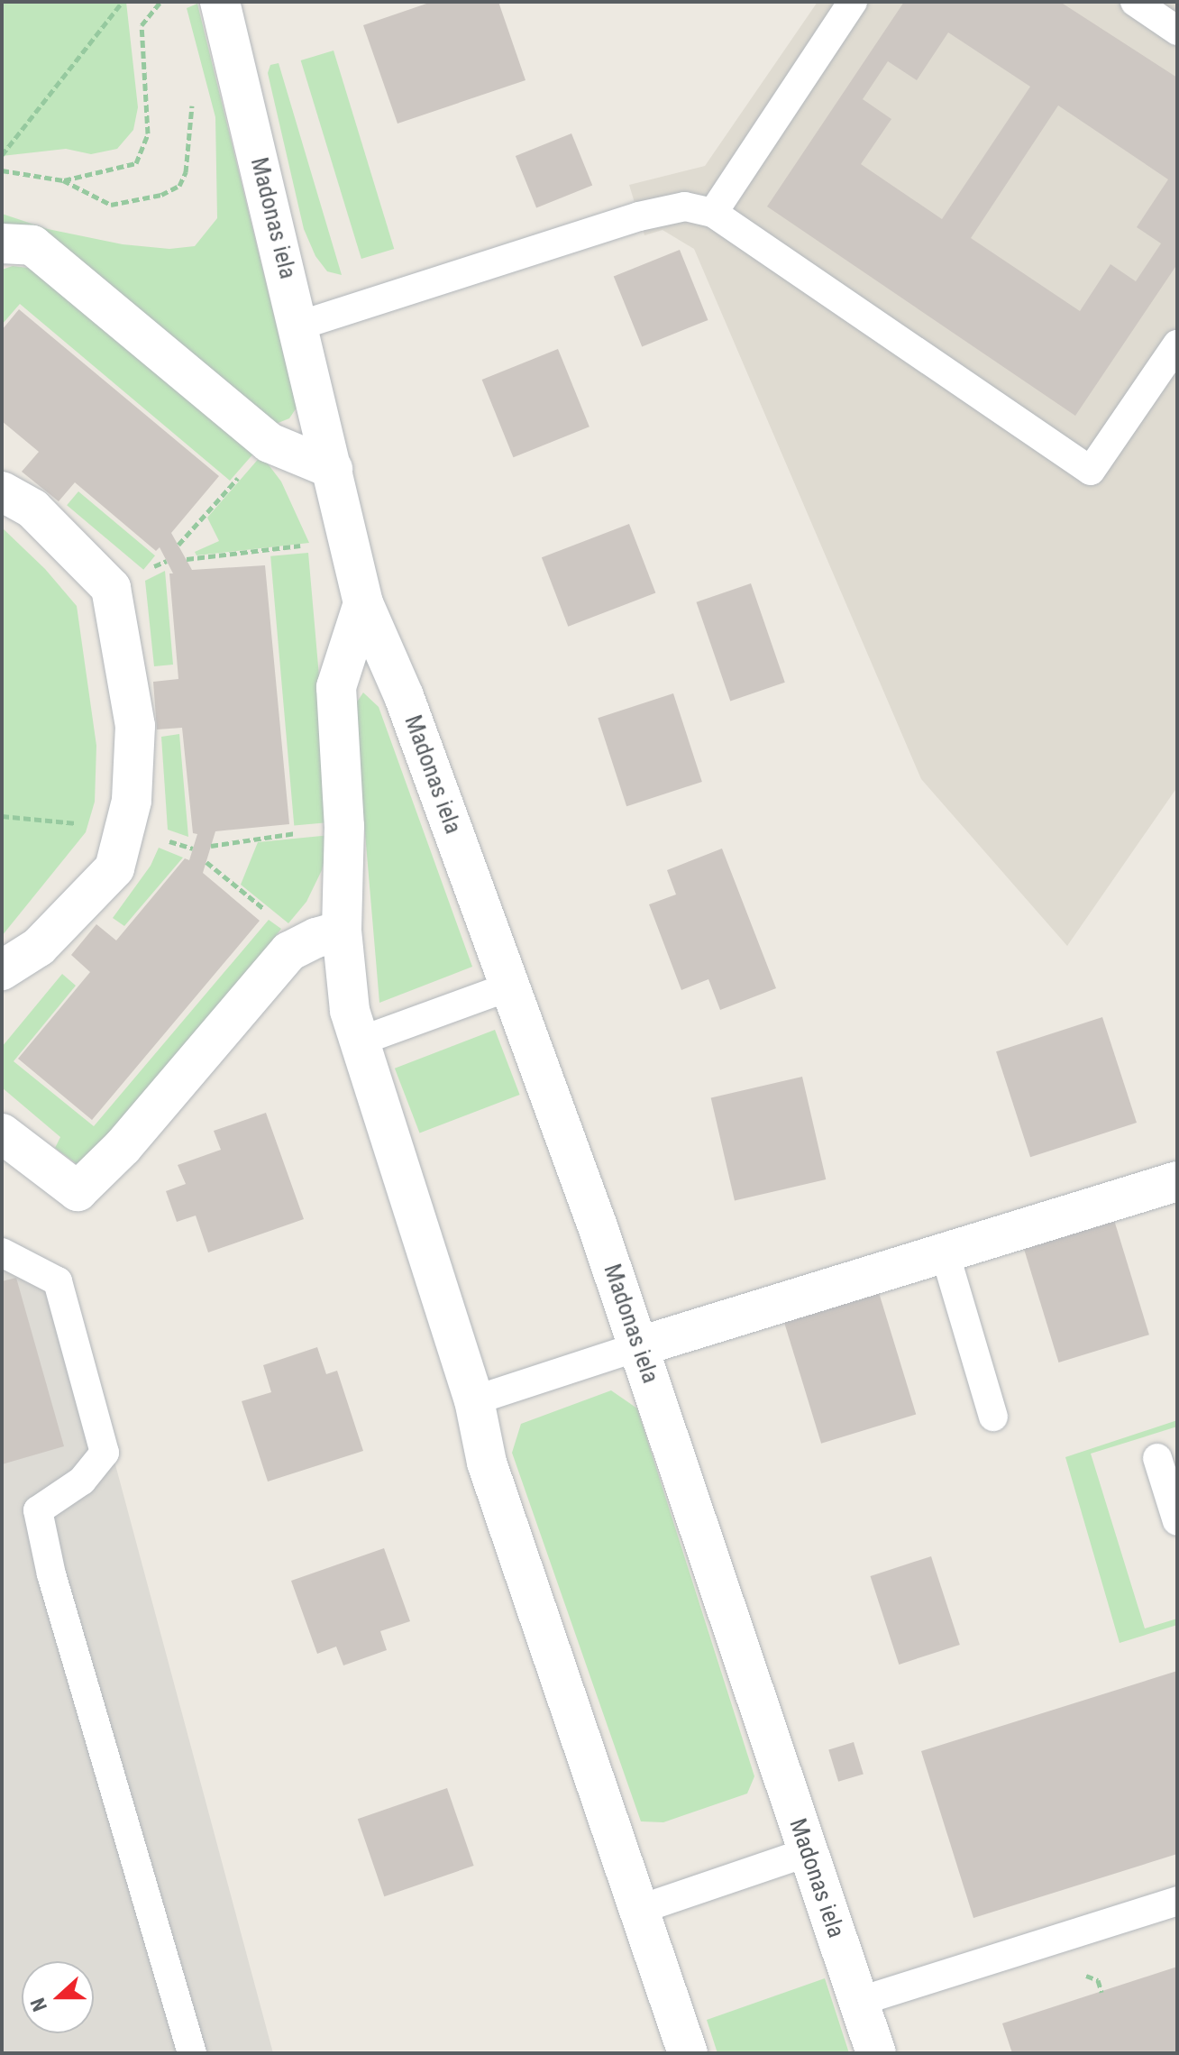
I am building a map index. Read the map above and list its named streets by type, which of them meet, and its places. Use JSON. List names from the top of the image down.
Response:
{
  "streets": {
    "street": ["Madonas iela"]
  },
  "north": "left"
}
